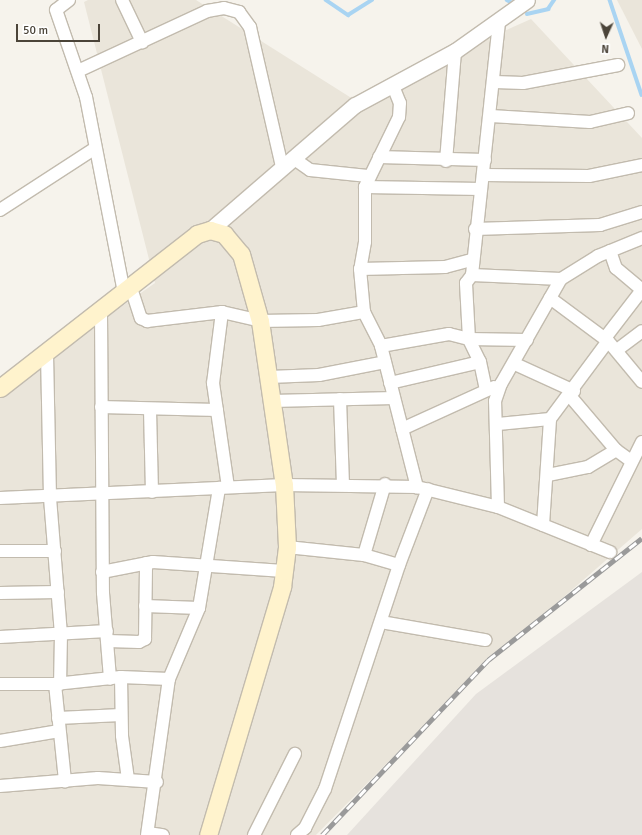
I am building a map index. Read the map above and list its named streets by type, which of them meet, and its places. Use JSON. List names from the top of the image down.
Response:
{
  "scale_bar": "50 m",
  "north": "bottom"
}
